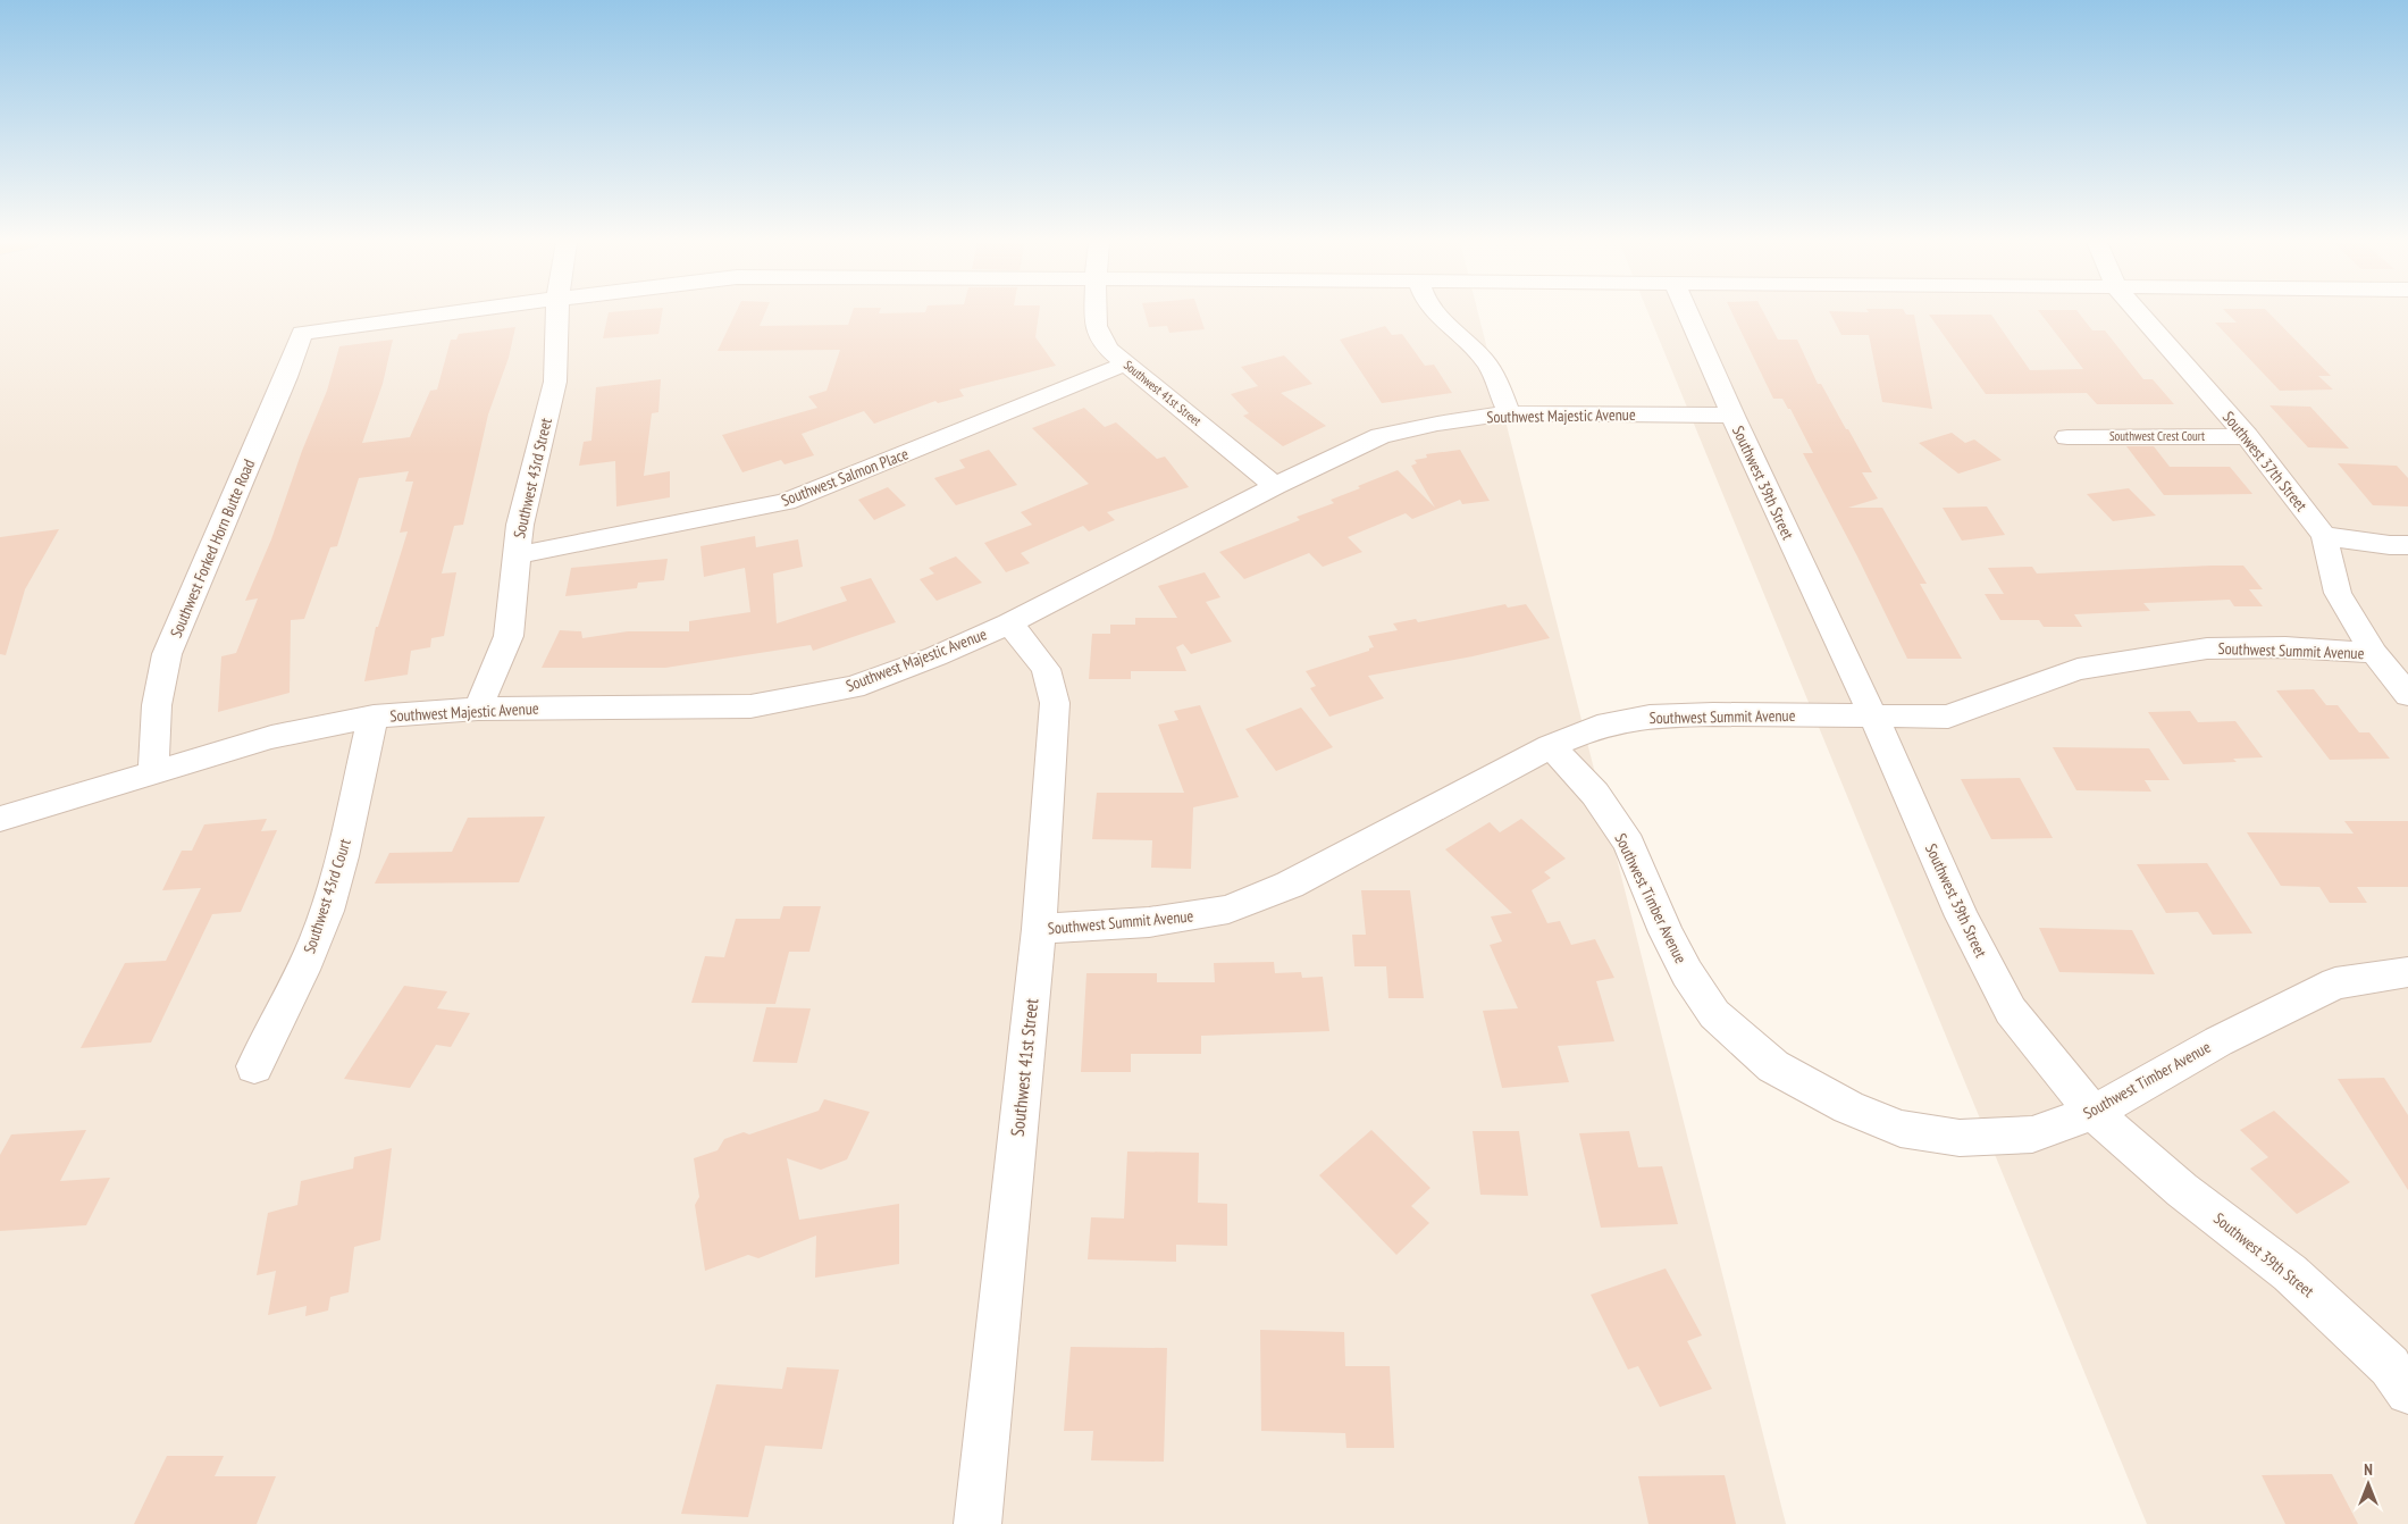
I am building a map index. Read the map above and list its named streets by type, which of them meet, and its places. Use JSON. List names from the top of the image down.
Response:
{
  "streets": {
    "street": [
      "Southwest 41st Street",
      "Southwest Majestic Avenue",
      "Southwest Crest Court",
      "Southwest 37th Street",
      "Southwest Salmon Place",
      "Southwest 43rd Street",
      "Southwest 39th Street",
      "Southwest Forked Horn Butte Road",
      "Southwest Summit Avenue",
      "Southwest 43rd Court",
      "Southwest Timber Avenue"
    ]
  },
  "crossings": [
    ["Southwest 41st Street", "Southwest Majestic Avenue"],
    ["Southwest 41st Street", "Southwest Salmon Place"],
    ["Southwest 41st Street", "Southwest Summit Avenue"],
    ["Southwest Majestic Avenue", "Southwest 43rd Street"],
    ["Southwest Majestic Avenue", "Southwest 39th Street"],
    ["Southwest Majestic Avenue", "Southwest Forked Horn Butte Road"],
    ["Southwest Majestic Avenue", "Southwest 43rd Court"],
    ["Southwest Crest Court", "Southwest 37th Street"],
    ["Southwest 37th Street", "Southwest Summit Avenue"],
    ["Southwest Salmon Place", "Southwest 43rd Street"],
    ["Southwest 39th Street", "Southwest Summit Avenue"],
    ["Southwest 39th Street", "Southwest Timber Avenue"],
    ["Southwest Summit Avenue", "Southwest Timber Avenue"]
  ],
  "north": "top"
}
